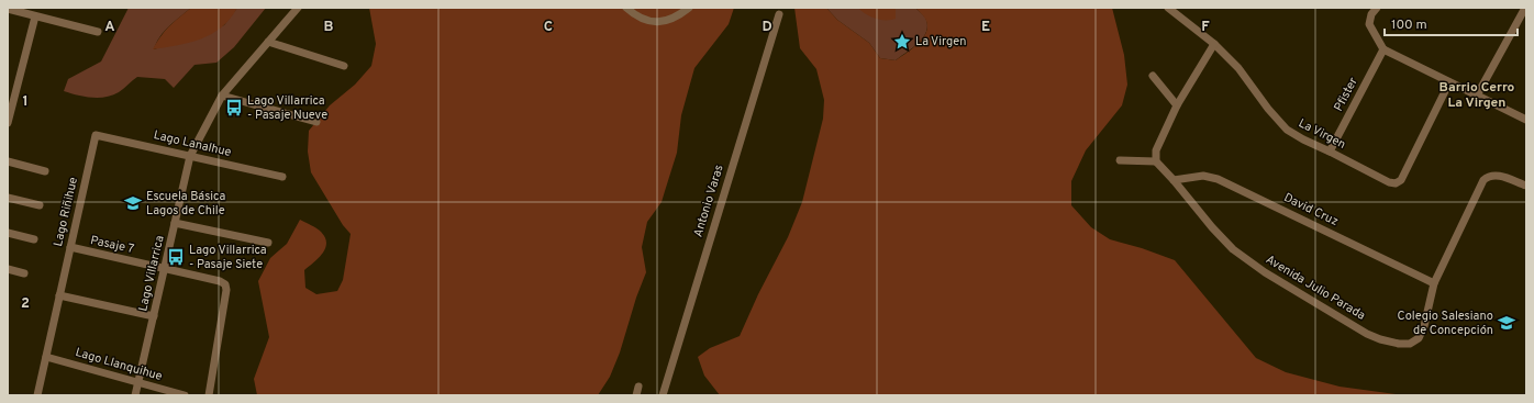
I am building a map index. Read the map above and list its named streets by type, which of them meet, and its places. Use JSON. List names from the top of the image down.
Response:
{
  "streets": {
    "street": [
      "Pfister",
      "La Virgen",
      "Lago Lanalhue",
      "Antonio Varas",
      "David Cruz",
      "Lago Riñihue",
      "Pasaje 7",
      "Lago Villarrica",
      "Avenida Julio Parada",
      "Lago Llanquihue"
    ]
  },
  "crossings": [
    ["Pfister", "La Virgen"],
    ["Lago Lanalhue", "Lago Riñihue"],
    ["Lago Lanalhue", "Lago Villarrica"],
    ["David Cruz", "Avenida Julio Parada"],
    ["Lago Riñihue", "Pasaje 7"],
    ["Lago Riñihue", "Lago Llanquihue"],
    ["Pasaje 7", "Lago Villarrica"],
    ["Lago Villarrica", "Lago Llanquihue"]
  ],
  "districts": ["Barrio Cerro La Virgen"],
  "places": {
    "place": ["La Virgen"],
    "bus stop": ["Lago Villarrica - Pasaje Nueve", "Lago Villarrica - Pasaje Siete"],
    "school or university": ["Escuela Básica Lagos de Chile", "Colegio Salesiano de Concepción"]
  },
  "scale_bar": "100 m",
  "grid": {
    "columns": [
      "A",
      "B",
      "C",
      "D",
      "E",
      "F"
    ],
    "rows": ["1", "2"]
  }
}
